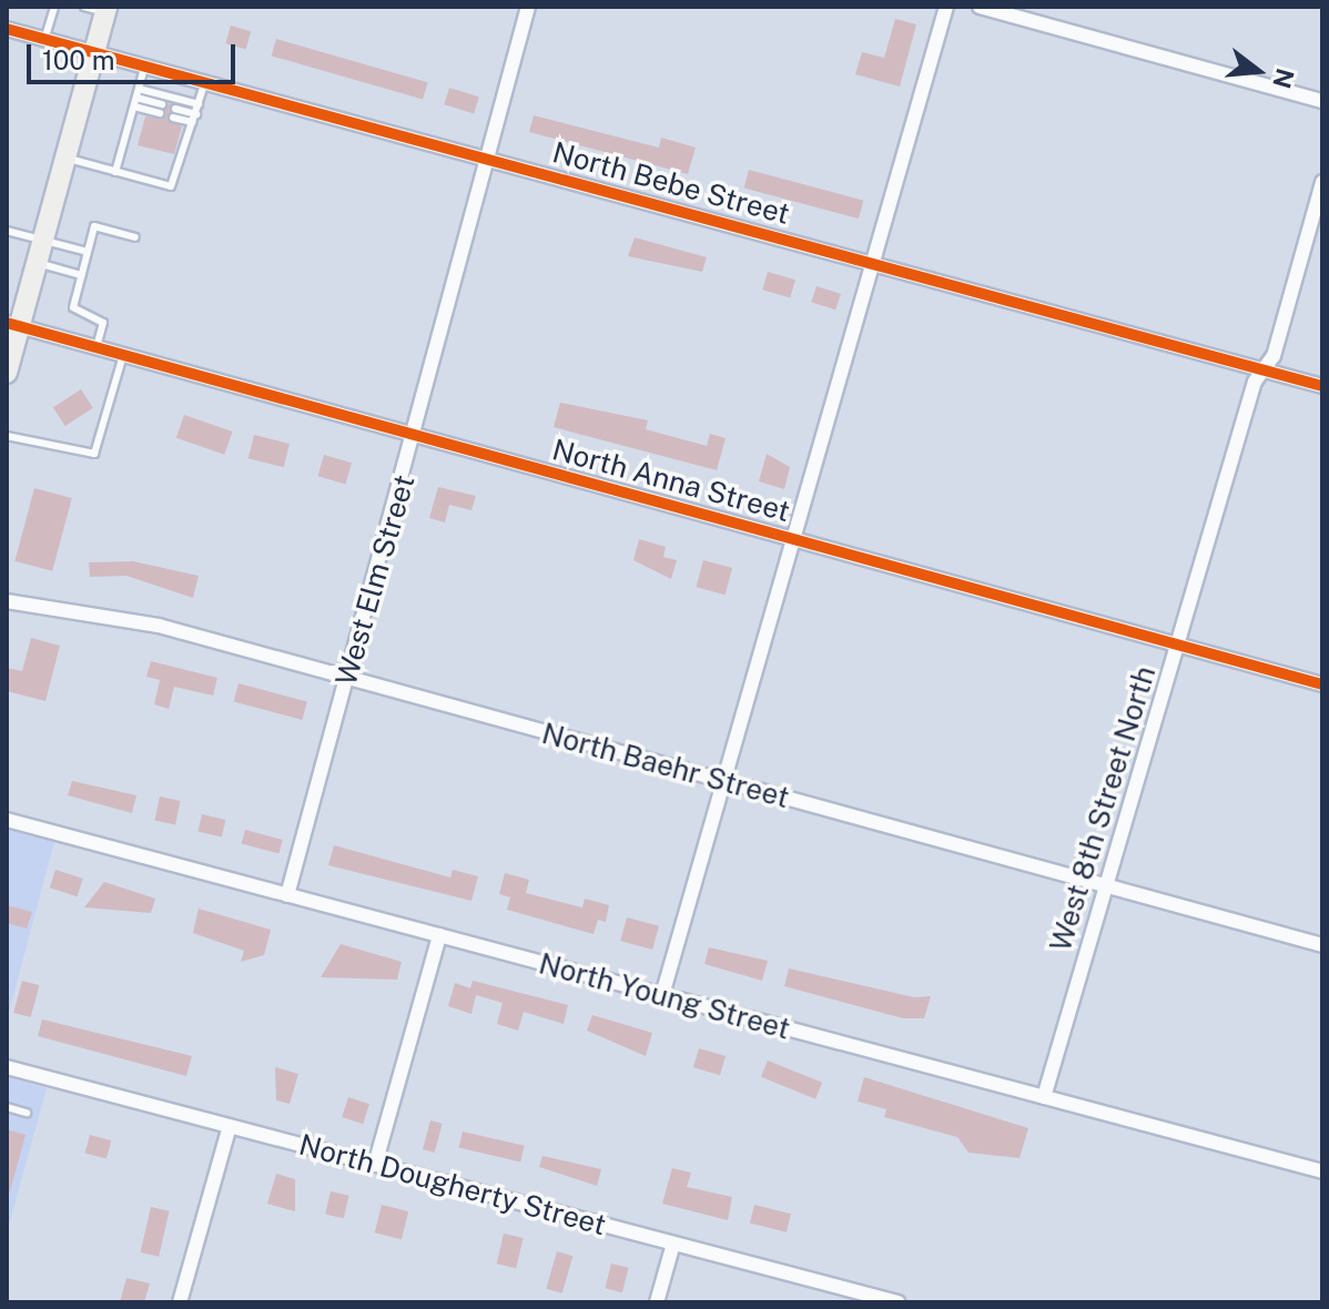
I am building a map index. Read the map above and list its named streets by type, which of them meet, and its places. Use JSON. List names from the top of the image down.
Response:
{
  "streets": {
    "street": [
      "North Bebe Street",
      "North Anna Street",
      "West Elm Street",
      "North Baehr Street",
      "West 8th Street North",
      "North Young Street",
      "North Dougherty Street"
    ]
  },
  "crossings": [
    ["North Bebe Street", "West Elm Street"],
    ["North Bebe Street", "West 8th Street North"],
    ["North Anna Street", "West Elm Street"],
    ["North Anna Street", "West 8th Street North"],
    ["West Elm Street", "North Baehr Street"],
    ["West Elm Street", "North Young Street"],
    ["North Baehr Street", "West 8th Street North"],
    ["West 8th Street North", "North Young Street"]
  ],
  "scale_bar": "100 m",
  "north": "right"
}
